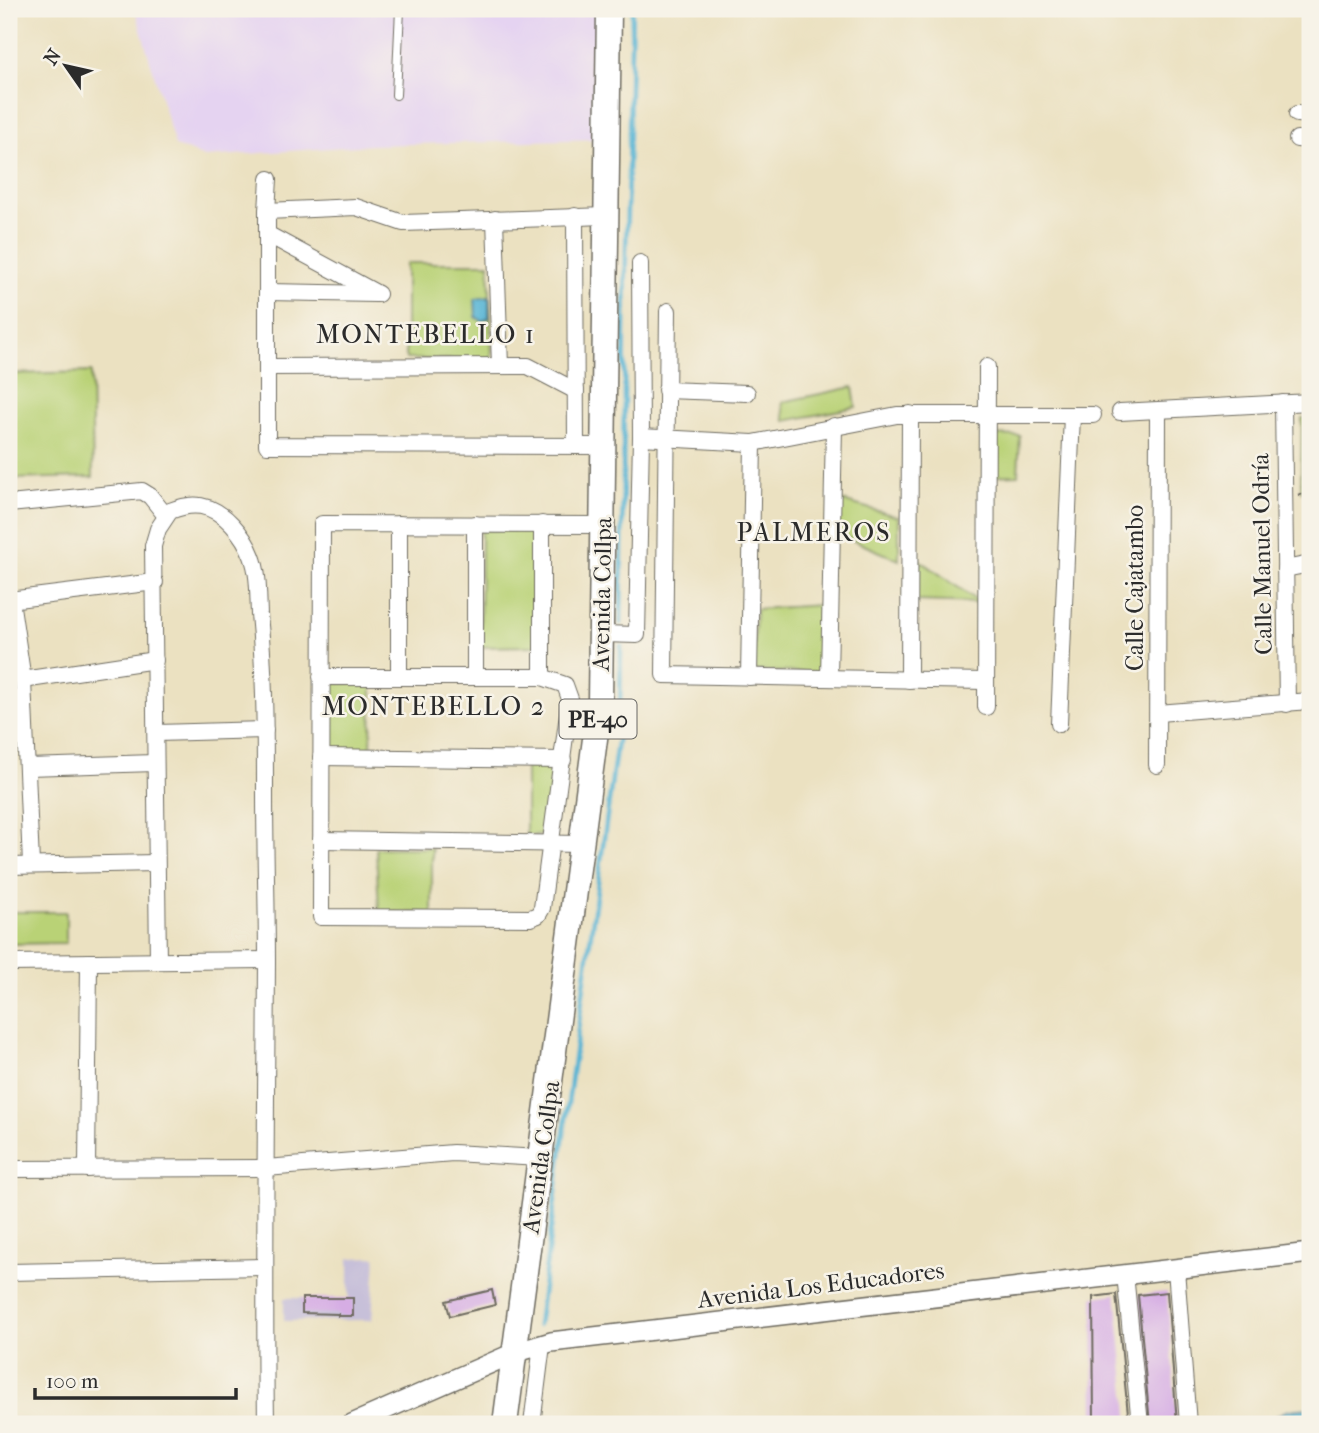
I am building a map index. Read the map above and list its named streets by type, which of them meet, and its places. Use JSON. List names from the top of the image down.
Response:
{
  "streets": {
    "main road": ["Avenida Collpa", "PE-40"],
    "street": ["Calle Manuel Odría", "Calle Cajatambo", "Avenida Los Educadores"]
  },
  "crossings": [
    ["Avenida Collpa", "Avenida Los Educadores"]
  ],
  "districts": ["MONTEBELLO 1", "PALMEROS", "MONTEBELLO 2"],
  "scale_bar": "100 m",
  "north": "top left"
}
